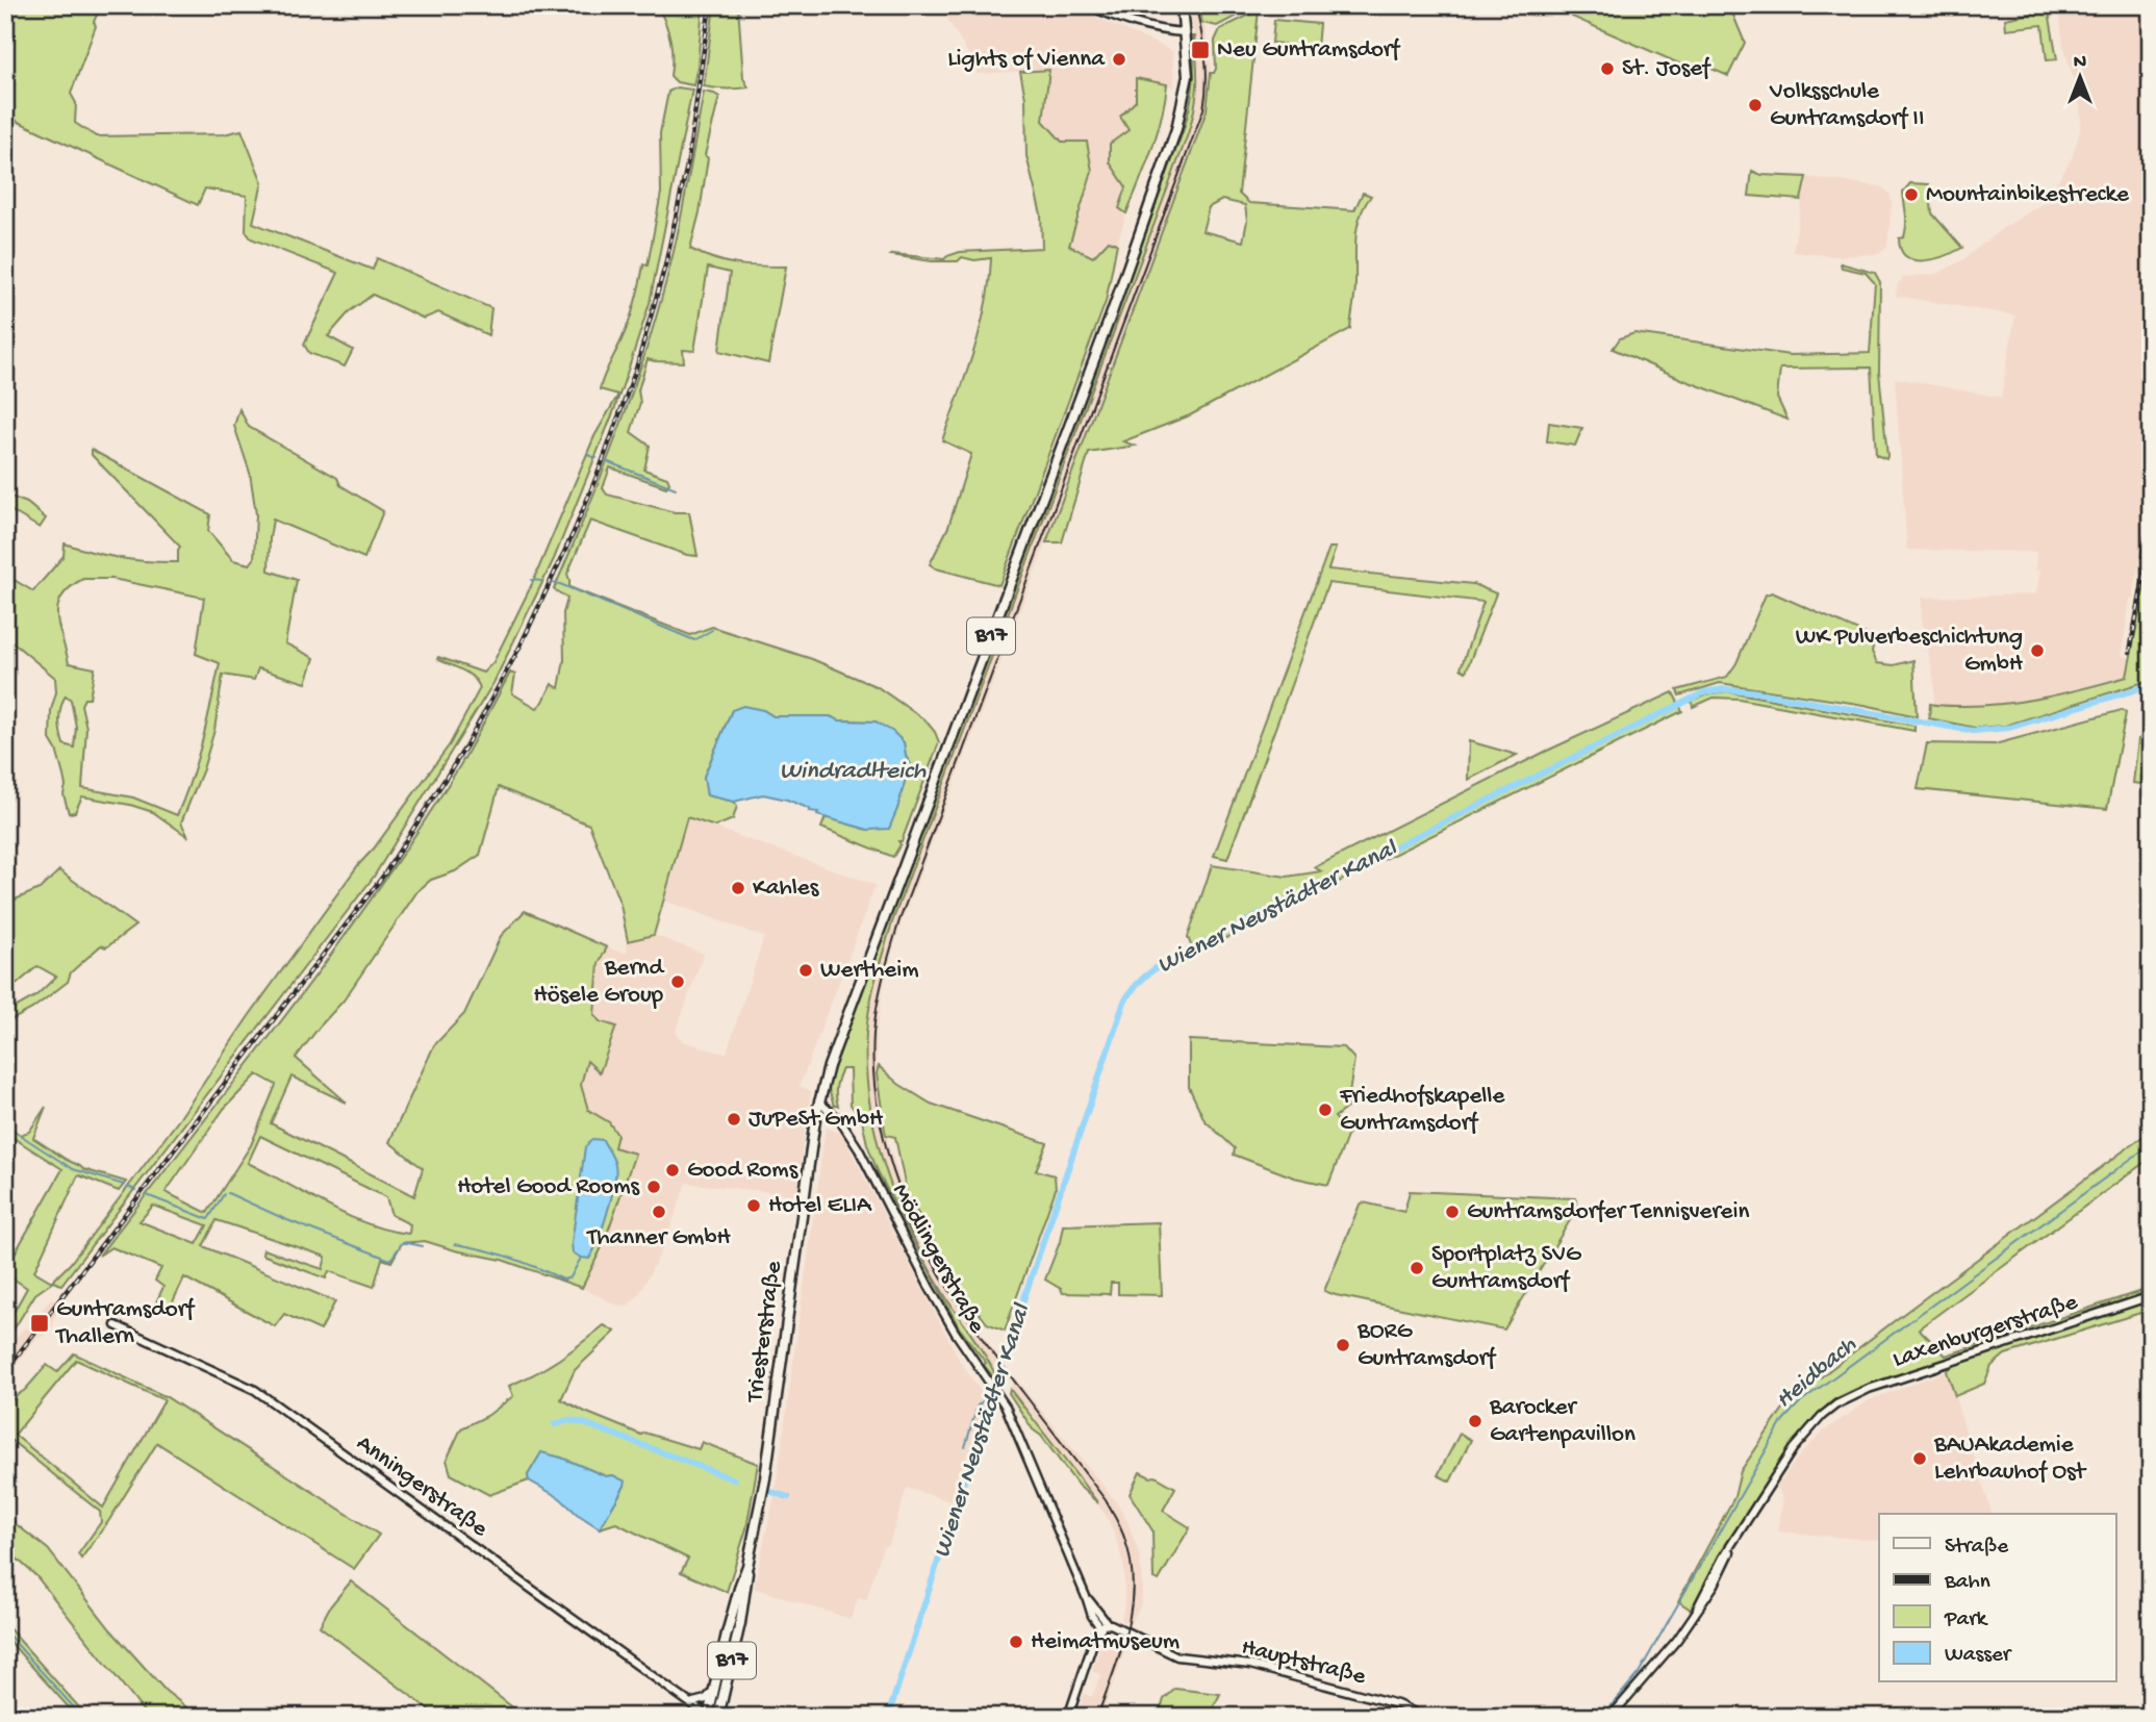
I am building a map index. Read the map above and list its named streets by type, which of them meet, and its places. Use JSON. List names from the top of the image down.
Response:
{
  "streets": {
    "main road": ["B17", "Triesterstraße"],
    "street": [
      "Mödlingerstraße",
      "Laxenburgerstraße",
      "Anningerstraße",
      "Hauptstraße"
    ]
  },
  "crossings": [
    ["B17", "Mödlingerstraße"],
    ["B17", "Triesterstraße"],
    ["Mödlingerstraße", "Triesterstraße"],
    ["Mödlingerstraße", "Hauptstraße"],
    ["Triesterstraße", "Anningerstraße"]
  ],
  "water": ["Windradlteich", "Wiener Neustädter Kanal", "Heidbach"],
  "places": {
    "transit": ["Neu Guntramsdorf", "Guntramsdorf Thallern"],
    "other": [
      "Lights of Vienna",
      "St. Josef",
      "Volksschule Guntramsdorf II",
      "Mountainbikestrecke",
      "WK Pulverbeschichtung GmbH",
      "Kahles",
      "Wertheim",
      "Bernd Hösele Group",
      "Friedhofskapelle Guntramsdorf",
      "JuPeSt GmbH",
      "Good Roms",
      "Hotel Good Rooms",
      "Hotel ELIA",
      "Thanner GmbH",
      "Guntramsdorfer Tennisverein",
      "Sportplatz SVG Guntramsdorf",
      "BORG Guntramsdorf",
      "Barocker Gartenpavillon",
      "BAUAkademie Lehrbauhof Ost",
      "Heimatmuseum"
    ]
  },
  "legend": [
    "Straße",
    "Bahn",
    "Park",
    "Wasser"
  ],
  "north": "top"
}
